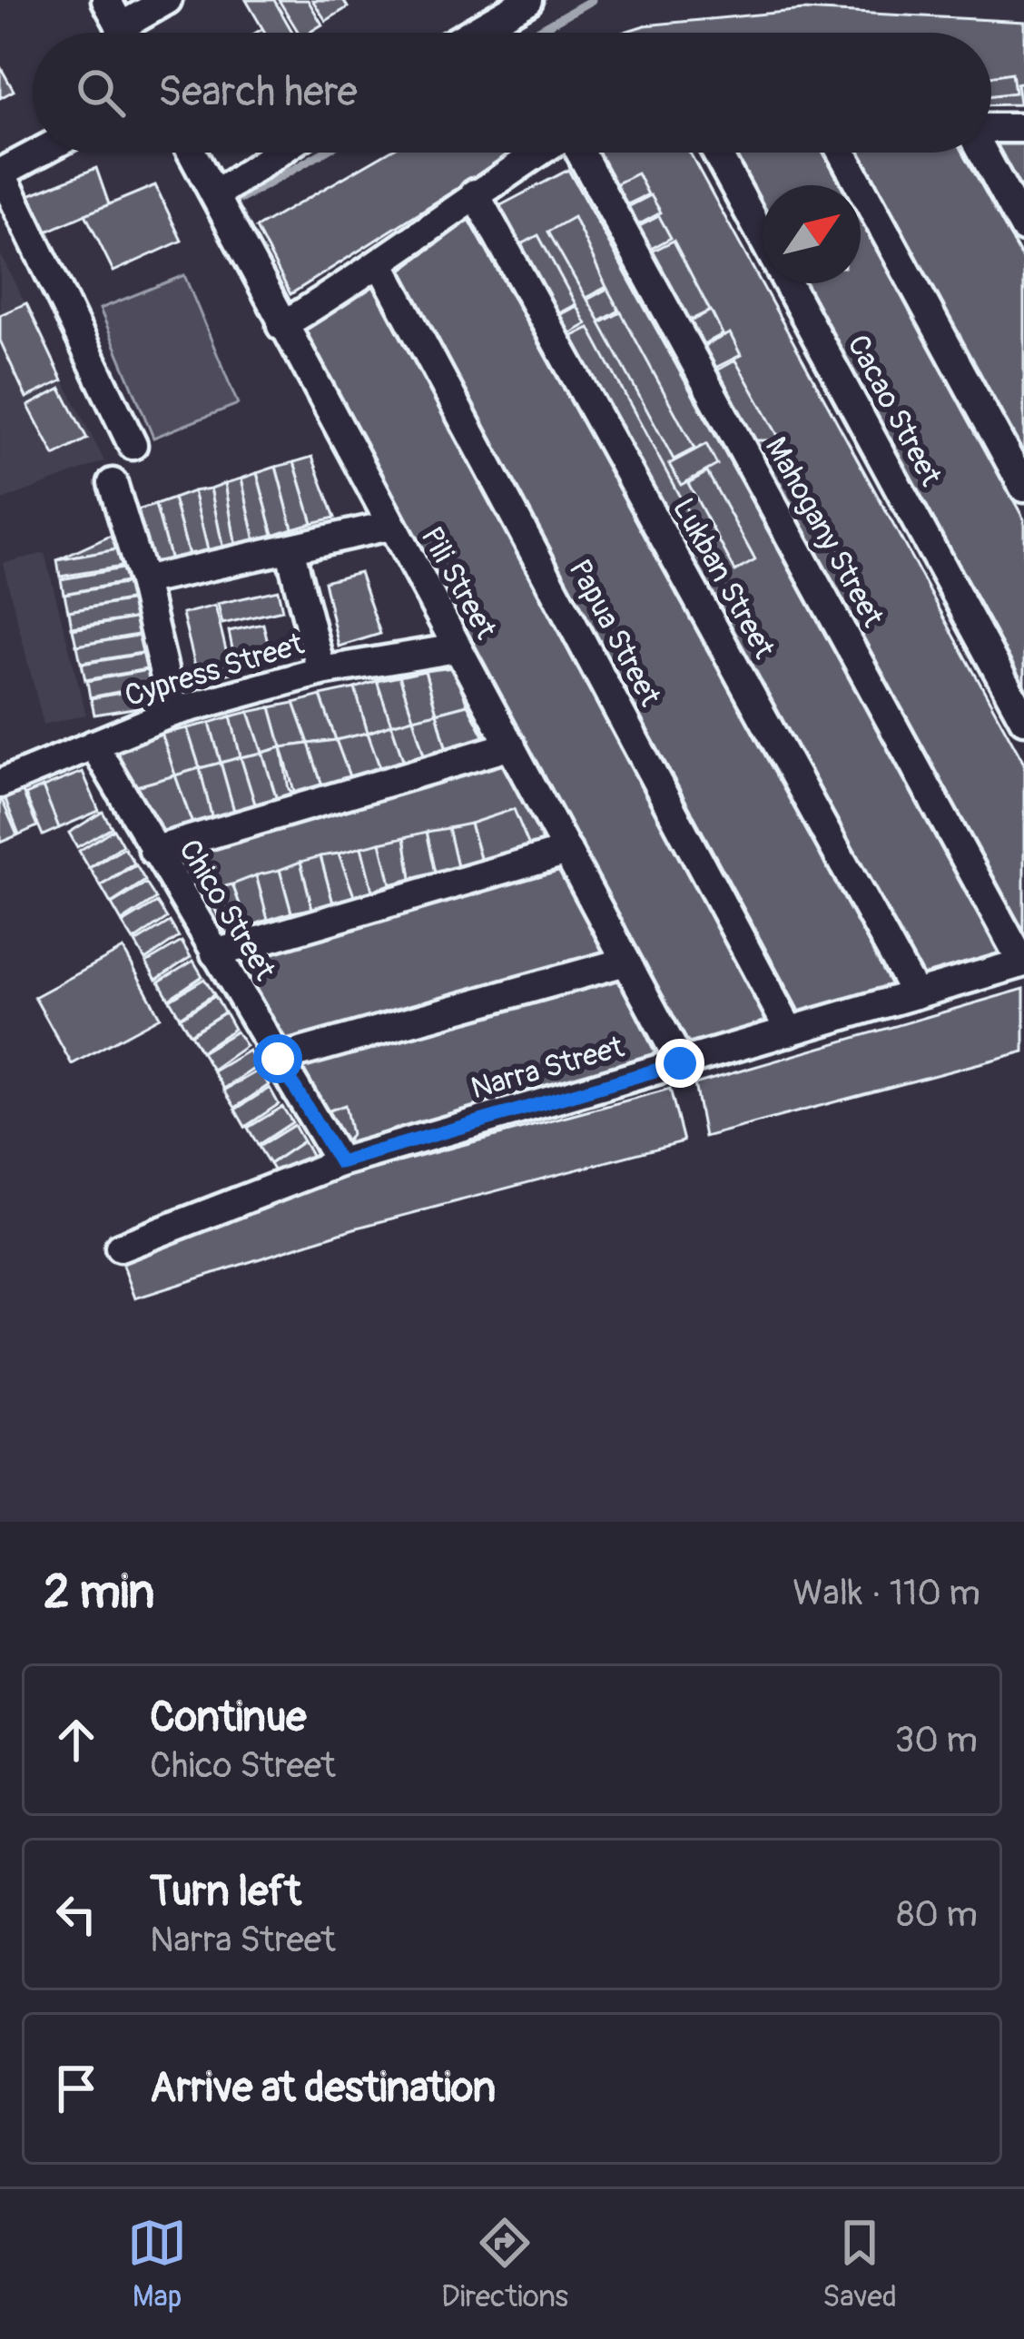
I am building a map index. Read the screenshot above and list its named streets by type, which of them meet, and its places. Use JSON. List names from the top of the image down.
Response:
{
  "streets": {
    "street": [
      "Cacao Street",
      "Mahogany Street",
      "Lukban Street",
      "Pili Street",
      "Papua Street",
      "Cypress Street",
      "Chico Street",
      "Narra Street"
    ]
  },
  "crossings": [
    ["Mahogany Street", "Narra Street"],
    ["Lukban Street", "Narra Street"],
    ["Pili Street", "Cypress Street"],
    ["Pili Street", "Narra Street"],
    ["Papua Street", "Narra Street"],
    ["Cypress Street", "Chico Street"],
    ["Chico Street", "Narra Street"]
  ],
  "north": "top right",
  "page": {
    "search": "Search here",
    "heading": ["2 min", "Walk · 110 m"],
    "list": [
      ["Continue", "Chico Street", "30 m"],
      ["Turn left", "Narra Street", "80 m"],
      "Arrive at destination"
    ],
    "nav": ["Map", "Directions", "Saved"]
  }
}
